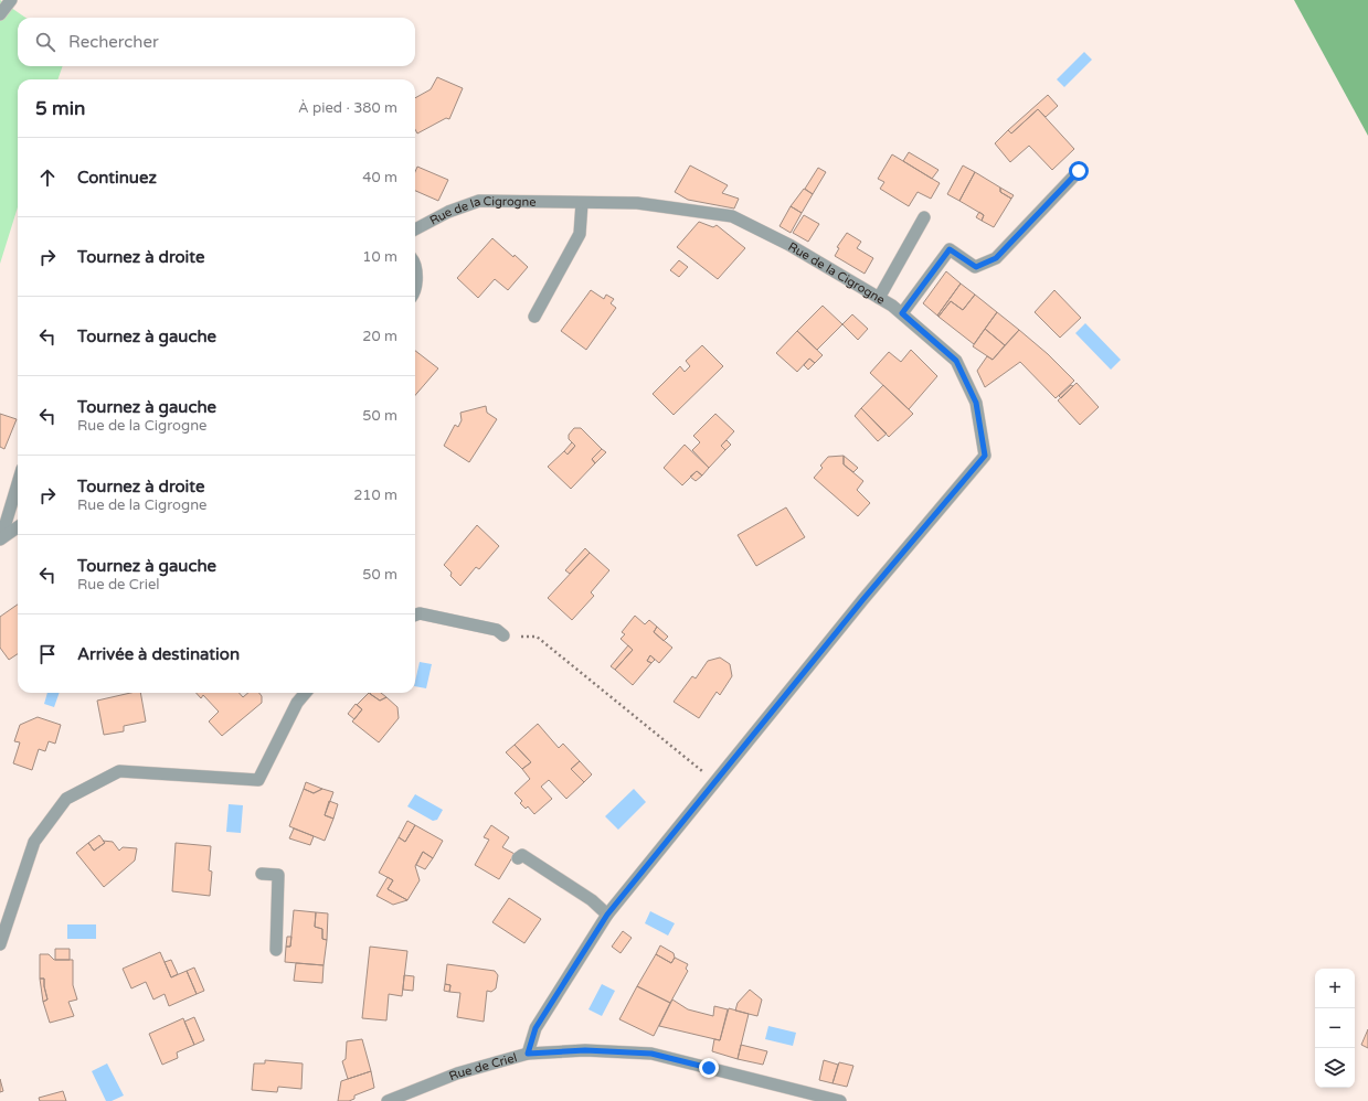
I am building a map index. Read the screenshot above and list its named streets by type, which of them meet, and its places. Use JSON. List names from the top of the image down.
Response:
{
  "streets": {
    "street": ["Rue de la Cigrogne", "Rue de Criel"]
  },
  "crossings": [
    ["Rue de la Cigrogne", "Rue de Criel"]
  ],
  "page": {
    "search": "Rechercher",
    "heading": ["5 min", "À pied · 380 m"],
    "list": [
      ["Continuez", "40 m"],
      ["Tournez à droite", "10 m"],
      ["Tournez à gauche", "20 m"],
      ["Tournez à gauche", "Rue de la Cigrogne", "50 m"],
      ["Tournez à droite", "Rue de la Cigrogne", "210 m"],
      ["Tournez à gauche", "Rue de Criel", "50 m"],
      "Arrivée à destination"
    ],
    "map_buttons": ["+", "−"]
  }
}
